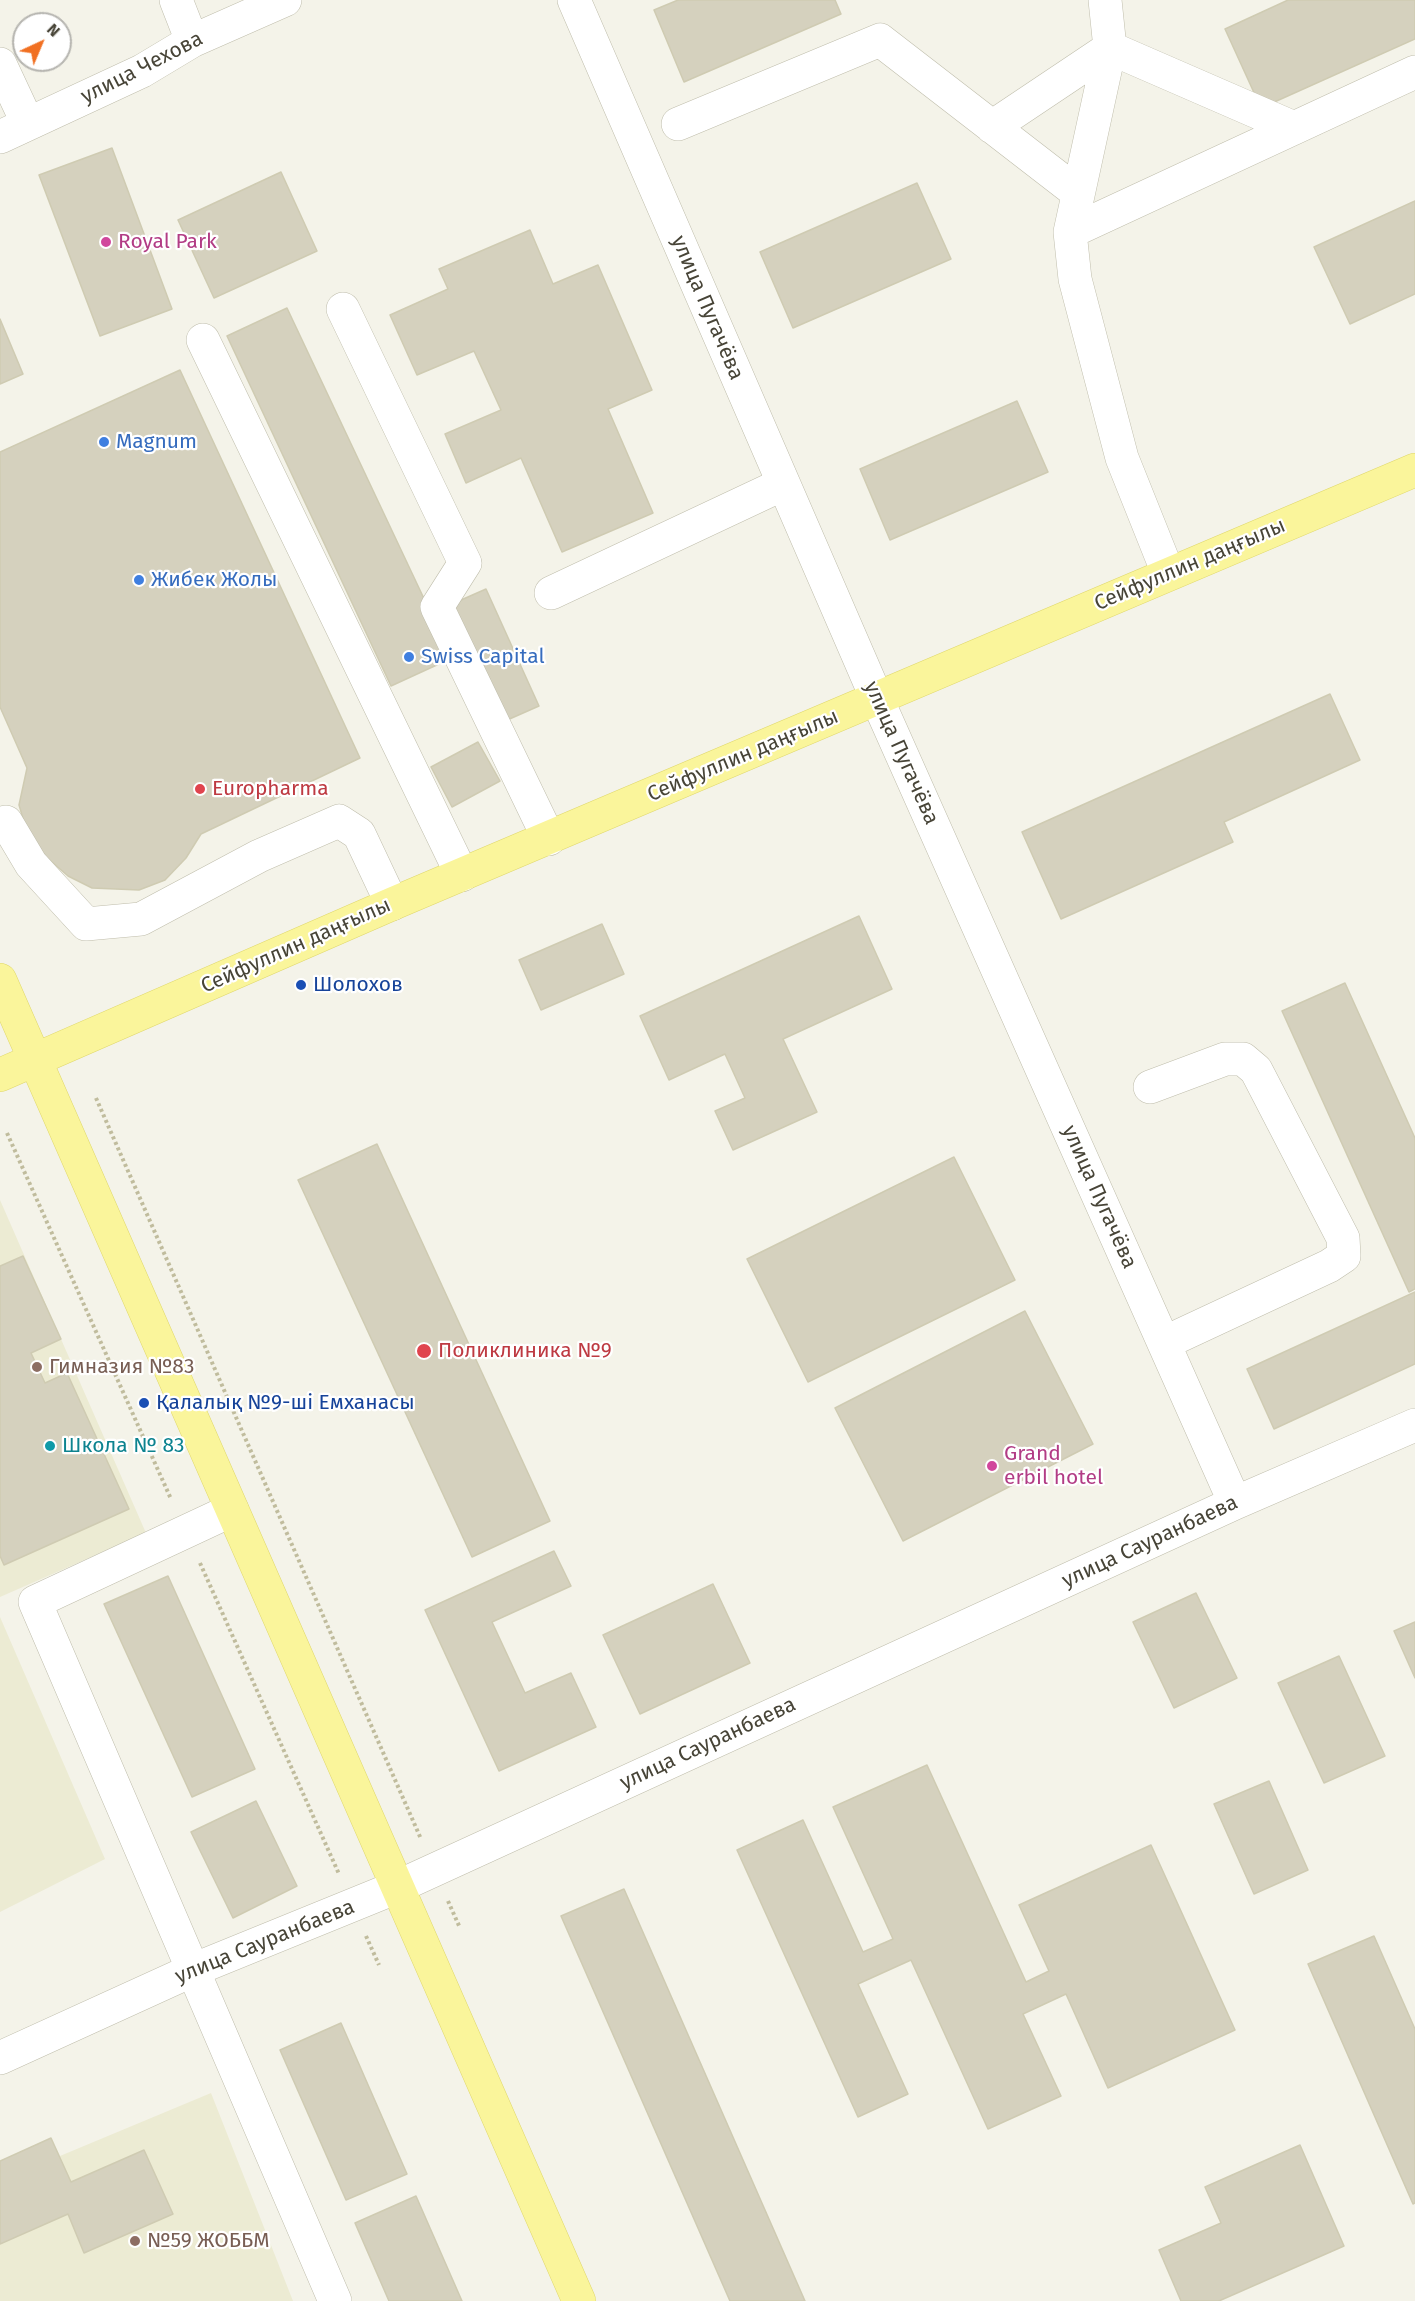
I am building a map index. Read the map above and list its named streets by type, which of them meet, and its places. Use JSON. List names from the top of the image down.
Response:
{
  "streets": {
    "main road": ["Сейфуллин даңғылы"],
    "street": ["улица Чехова", "улица Пугачёва", "улица Сауранбаева"]
  },
  "crossings": [
    ["улица Пугачёва", "Сейфуллин даңғылы"],
    ["улица Пугачёва", "улица Сауранбаева"]
  ],
  "places": [
    "Royal Park",
    "Magnum",
    "Жибек Жолы",
    "Swiss Capital",
    "Europharma",
    "Шолохов",
    "Поликлиника №9",
    "Гимназия №83",
    "Қалалық №9-ші Емханасы",
    "Школа № 83",
    "Grand erbil hotel",
    "№59 ЖОББМ"
  ],
  "north": "top right"
}
